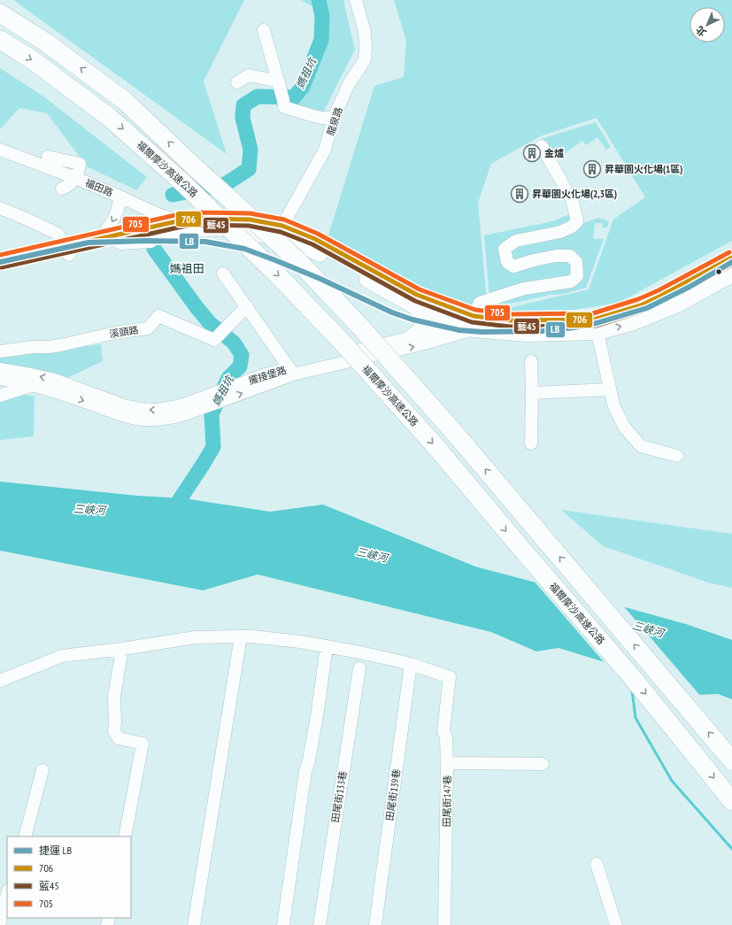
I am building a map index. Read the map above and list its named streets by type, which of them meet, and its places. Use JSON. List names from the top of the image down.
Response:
{
  "streets": {
    "highway": ["福爾摩沙高速公路"],
    "street": [
      "龍泉路",
      "福田路",
      "溪頭路",
      "擺接堡路",
      "田尾街139巷",
      "田尾街133巷",
      "田尾街147巷"
    ]
  },
  "crossings": [
    ["田尾街139巷", "田尾街147巷"]
  ],
  "districts": ["媽祖田"],
  "water": ["媽祖坑", "三峽河"],
  "places": {
    "building": ["金爐", "昇華園火化場(1區)", "昇華園火化場(2,3區)"]
  },
  "lines": [
    "transit line 705",
    "transit line 706",
    "transit line 藍45",
    "metro line LB"
  ],
  "legend": [
    "捷運 LB",
    "706",
    "藍45",
    "705"
  ],
  "north": "bottom left"
}
